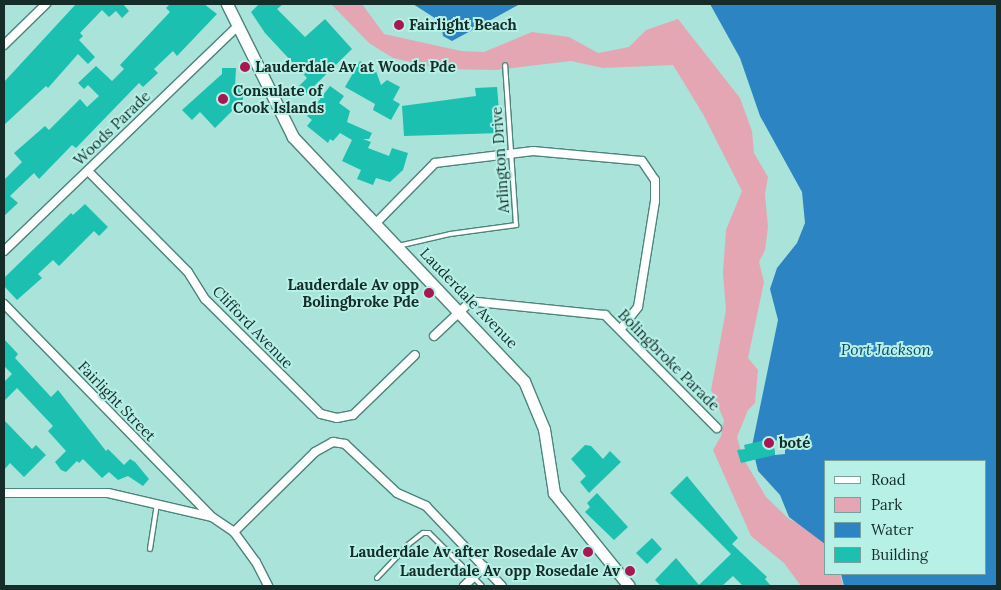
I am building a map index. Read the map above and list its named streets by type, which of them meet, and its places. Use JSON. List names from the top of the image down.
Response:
{
  "streets": {
    "main road": ["Lauderdale Avenue"],
    "street": [
      "Woods Parade",
      "Clifford Avenue",
      "Bolingbroke Parade",
      "Fairlight Street"
    ],
    "lane": ["Arlington Drive"]
  },
  "crossings": [
    ["Woods Parade", "Lauderdale Avenue"],
    ["Woods Parade", "Clifford Avenue"],
    ["Arlington Drive", "Lauderdale Avenue"],
    ["Lauderdale Avenue", "Bolingbroke Parade"]
  ],
  "water": ["Port Jackson"],
  "places": [
    "Fairlight Beach",
    "Lauderdale Av at Woods Pde",
    "Consulate of Cook Islands",
    "Lauderdale Av opp Bolingbroke Pde",
    "boté",
    "Lauderdale Av after Rosedale Av",
    "Lauderdale Av opp Rosedale Av"
  ],
  "legend": [
    "Road",
    "Park",
    "Water",
    "Building"
  ]
}
